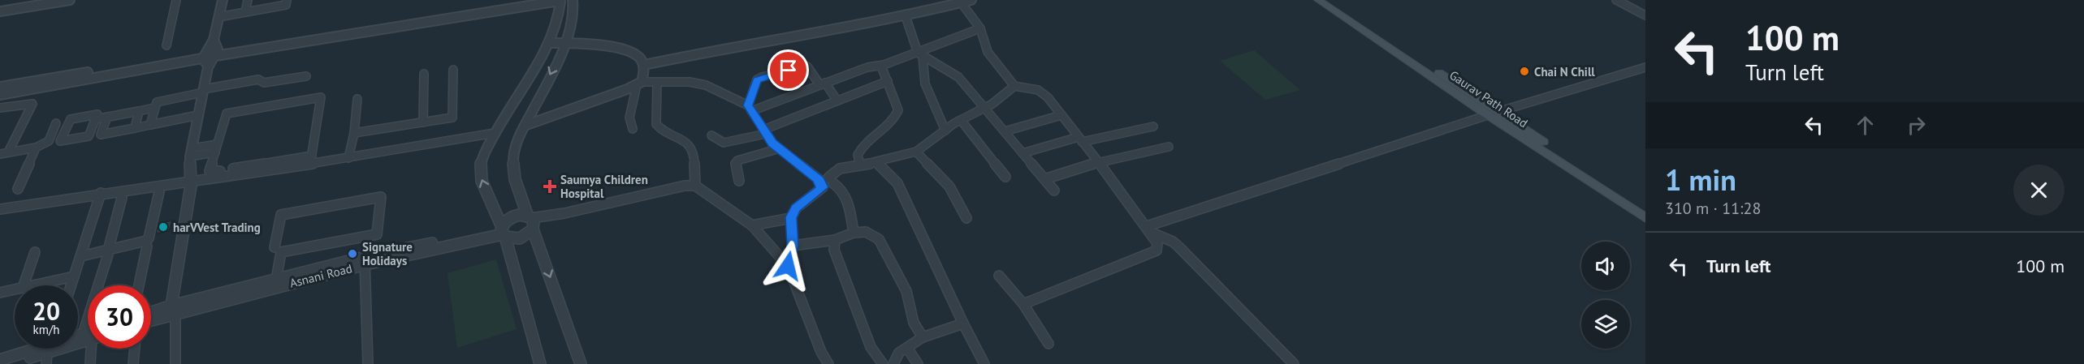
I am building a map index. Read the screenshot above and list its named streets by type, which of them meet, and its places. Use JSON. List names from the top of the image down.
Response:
{
  "streets": {
    "main road": ["Gaurav Path Road"],
    "street": ["Asnani Road"]
  },
  "places": {
    "other": ["Chai N Chill", "harVVest Trading", "Signature Holidays"],
    "health": ["Saumya Children Hospital"]
  },
  "page": {
    "turn": ["100 m", "Turn left"],
    "heading": ["1 min", "310 m · 11:28"],
    "list": [
      {
        "name": "Turn left",
        "value": "100 m"
      }
    ],
    "speed": "20 km/h",
    "limit": "30"
  }
}
